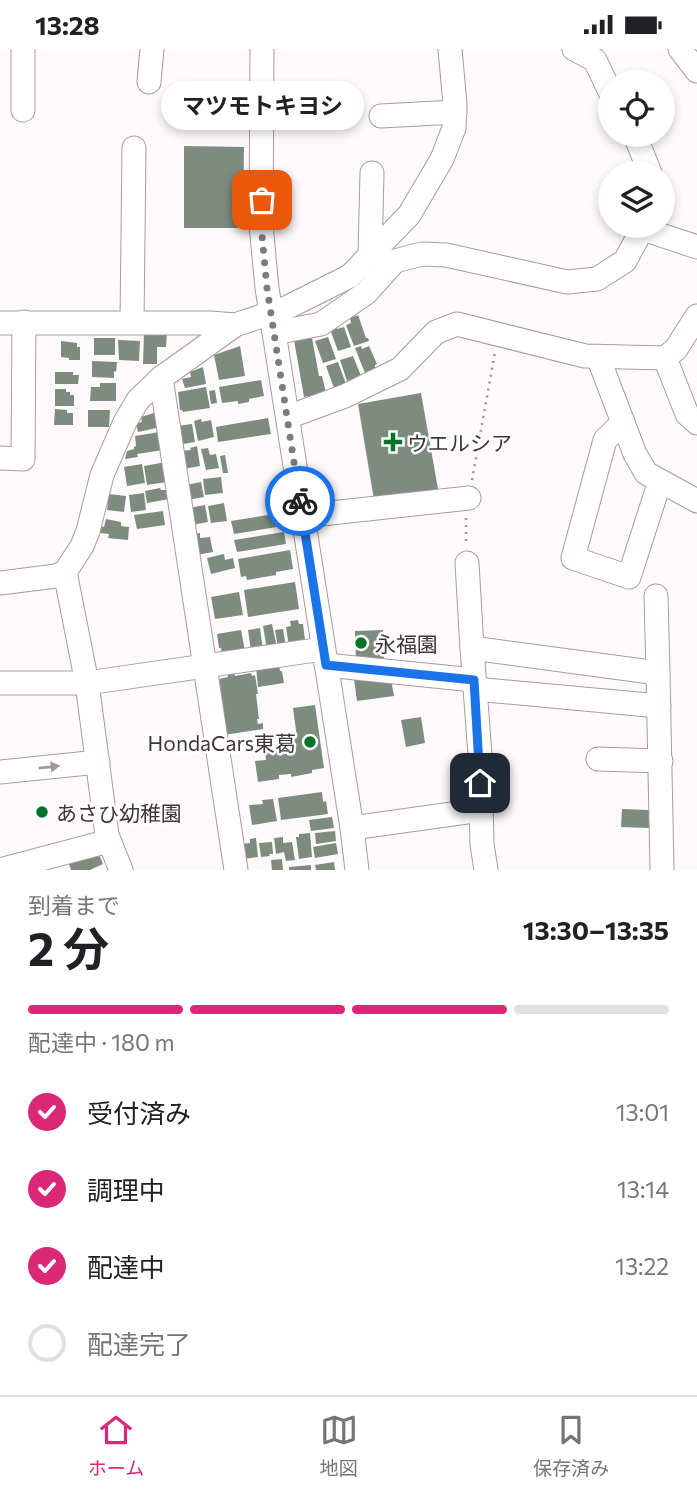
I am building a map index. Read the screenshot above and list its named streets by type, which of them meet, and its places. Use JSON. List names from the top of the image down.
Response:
{
  "places": {
    "other": [
      "マツモトキヨシ",
      "永福園",
      "HondaCars東葛",
      "あさひ幼稚園"
    ],
    "health": ["ウエルシア"]
  },
  "page": {
    "status": "13:28",
    "bubble": "マツモトキヨシ",
    "heading": ["2 分", "到着まで", "13:30–13:35"],
    "bar": "配達中 · 180 m",
    "list": [
      ["受付済み", "13:01"],
      ["調理中", "13:14"],
      ["配達中", "13:22"],
      "配達完了"
    ],
    "tabs": ["ホーム", "地図", "保存済み"]
  }
}
